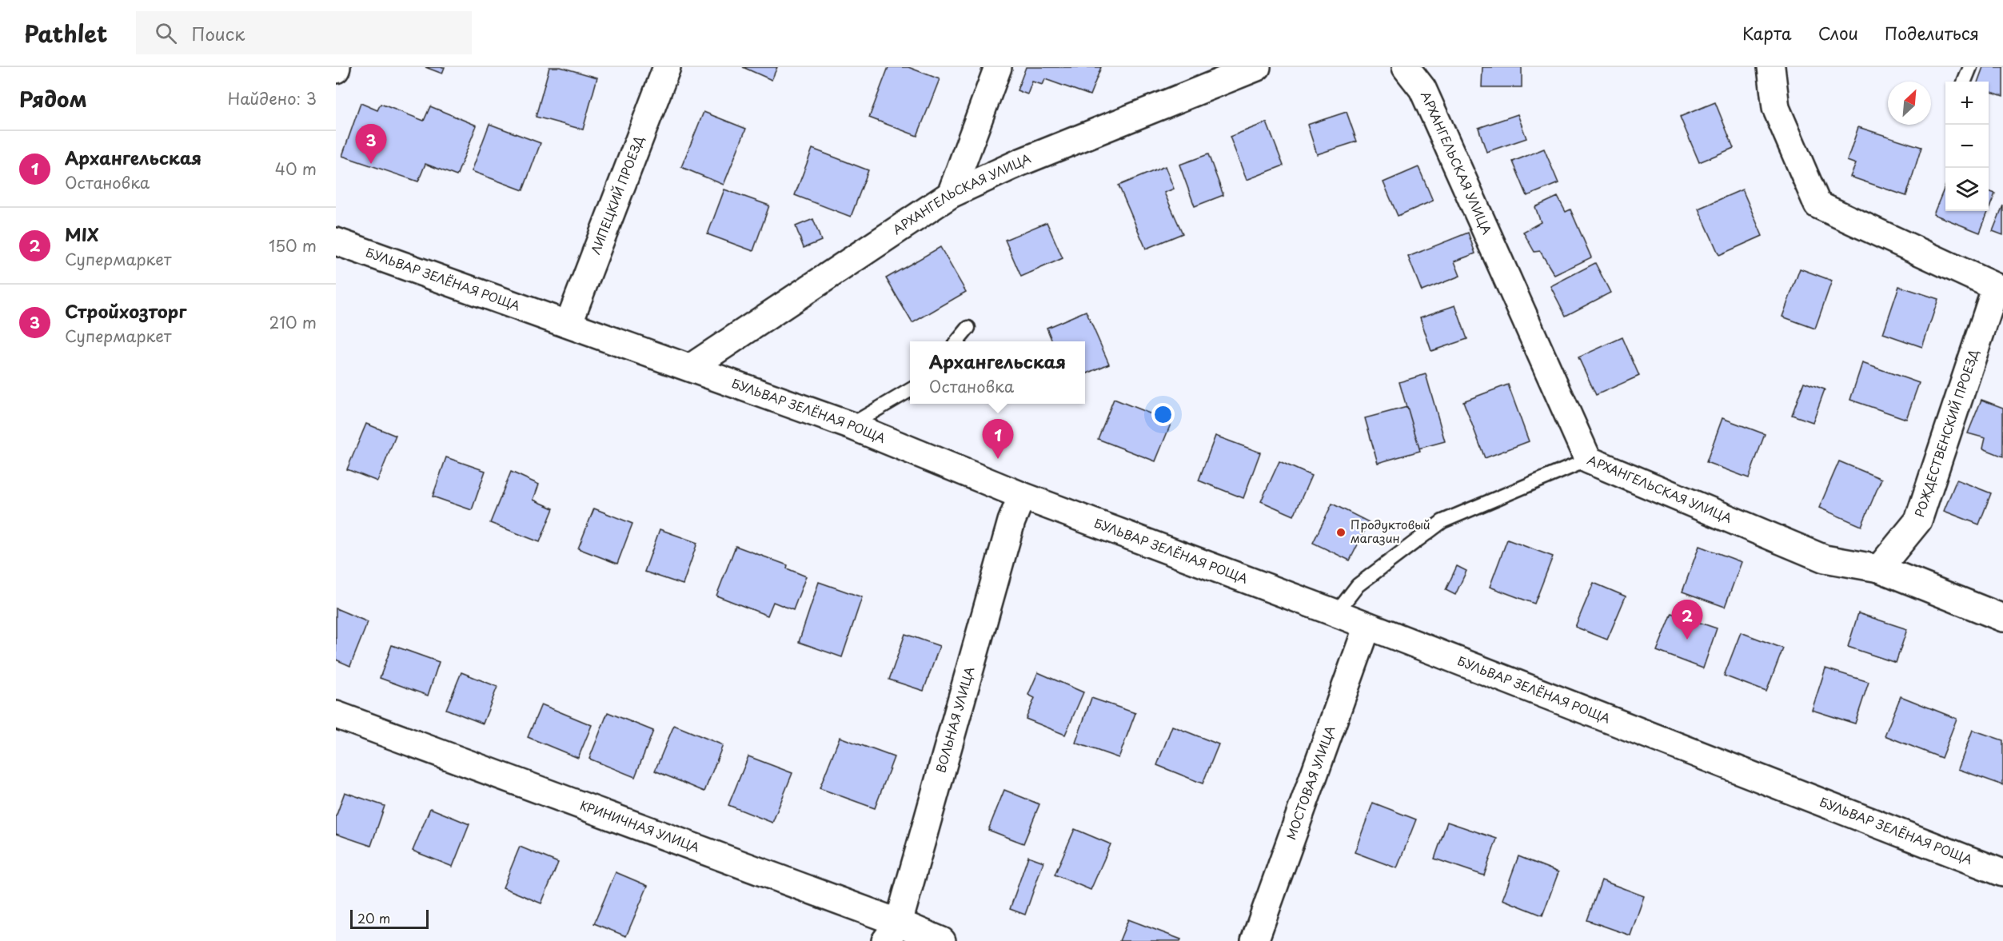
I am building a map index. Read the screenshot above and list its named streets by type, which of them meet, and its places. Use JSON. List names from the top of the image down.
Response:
{
  "streets": {
    "street": [
      "АРХАНГЕЛЬСКАЯ УЛИЦА",
      "ЛИПЕЦКИЙ ПРОЕЗД",
      "БУЛЬВАР ЗЕЛЁНАЯ РОЩА",
      "РОЖДЕСТВЕНСКИЙ ПРОЕЗД",
      "ВОЛЬНАЯ УЛИЦА",
      "МОСТОВАЯ УЛИЦА",
      "КРИНИЧНАЯ УЛИЦА"
    ]
  },
  "crossings": [
    ["АРХАНГЕЛЬСКАЯ УЛИЦА", "БУЛЬВАР ЗЕЛЁНАЯ РОЩА"],
    ["АРХАНГЕЛЬСКАЯ УЛИЦА", "РОЖДЕСТВЕНСКИЙ ПРОЕЗД"],
    ["ЛИПЕЦКИЙ ПРОЕЗД", "БУЛЬВАР ЗЕЛЁНАЯ РОЩА"],
    ["БУЛЬВАР ЗЕЛЁНАЯ РОЩА", "ВОЛЬНАЯ УЛИЦА"],
    ["БУЛЬВАР ЗЕЛЁНАЯ РОЩА", "МОСТОВАЯ УЛИЦА"],
    ["ВОЛЬНАЯ УЛИЦА", "КРИНИЧНАЯ УЛИЦА"]
  ],
  "places": ["Продуктовый магазин"],
  "scale_bar": "20 m",
  "north": "top right",
  "page": {
    "header": "Pathlet",
    "search": "Поиск",
    "nav": ["Карта", "Слои", "Поделиться"],
    "heading": ["Рядом", "Найдено: 3"],
    "map_buttons": ["+", "−"],
    "pins": ["3", "1", "2"],
    "list": [
      {
        "mark": "1",
        "name": "Архангельская",
        "note": "Остановка",
        "value": "40 m"
      },
      {
        "mark": "2",
        "name": "MIX",
        "note": "Супермаркет",
        "value": "150 m"
      },
      {
        "mark": "3",
        "name": "Стройхозторг",
        "note": "Супермаркет",
        "value": "210 m"
      }
    ],
    "popup": ["Архангельская", "Остановка"],
    "scale": "20 m"
  }
}
